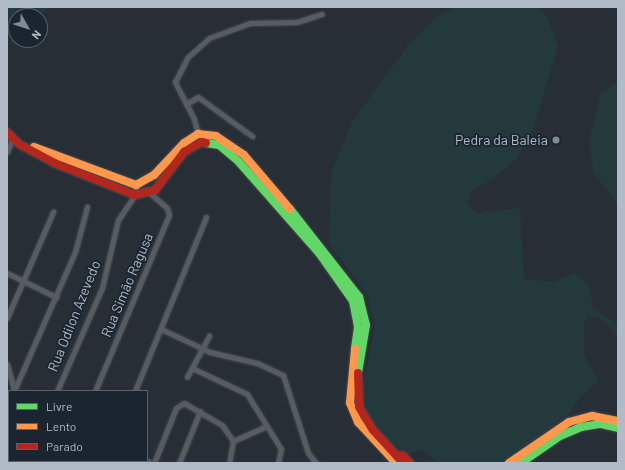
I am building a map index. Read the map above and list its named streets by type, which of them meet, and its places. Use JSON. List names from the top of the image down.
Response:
{
  "streets": {
    "street": ["Rua Simão Ragusa", "Rua Odilon Azevedo"]
  },
  "places": ["Pedra da Baleia"],
  "legend": ["Livre", "Lento", "Parado"],
  "north": "bottom right"
}
